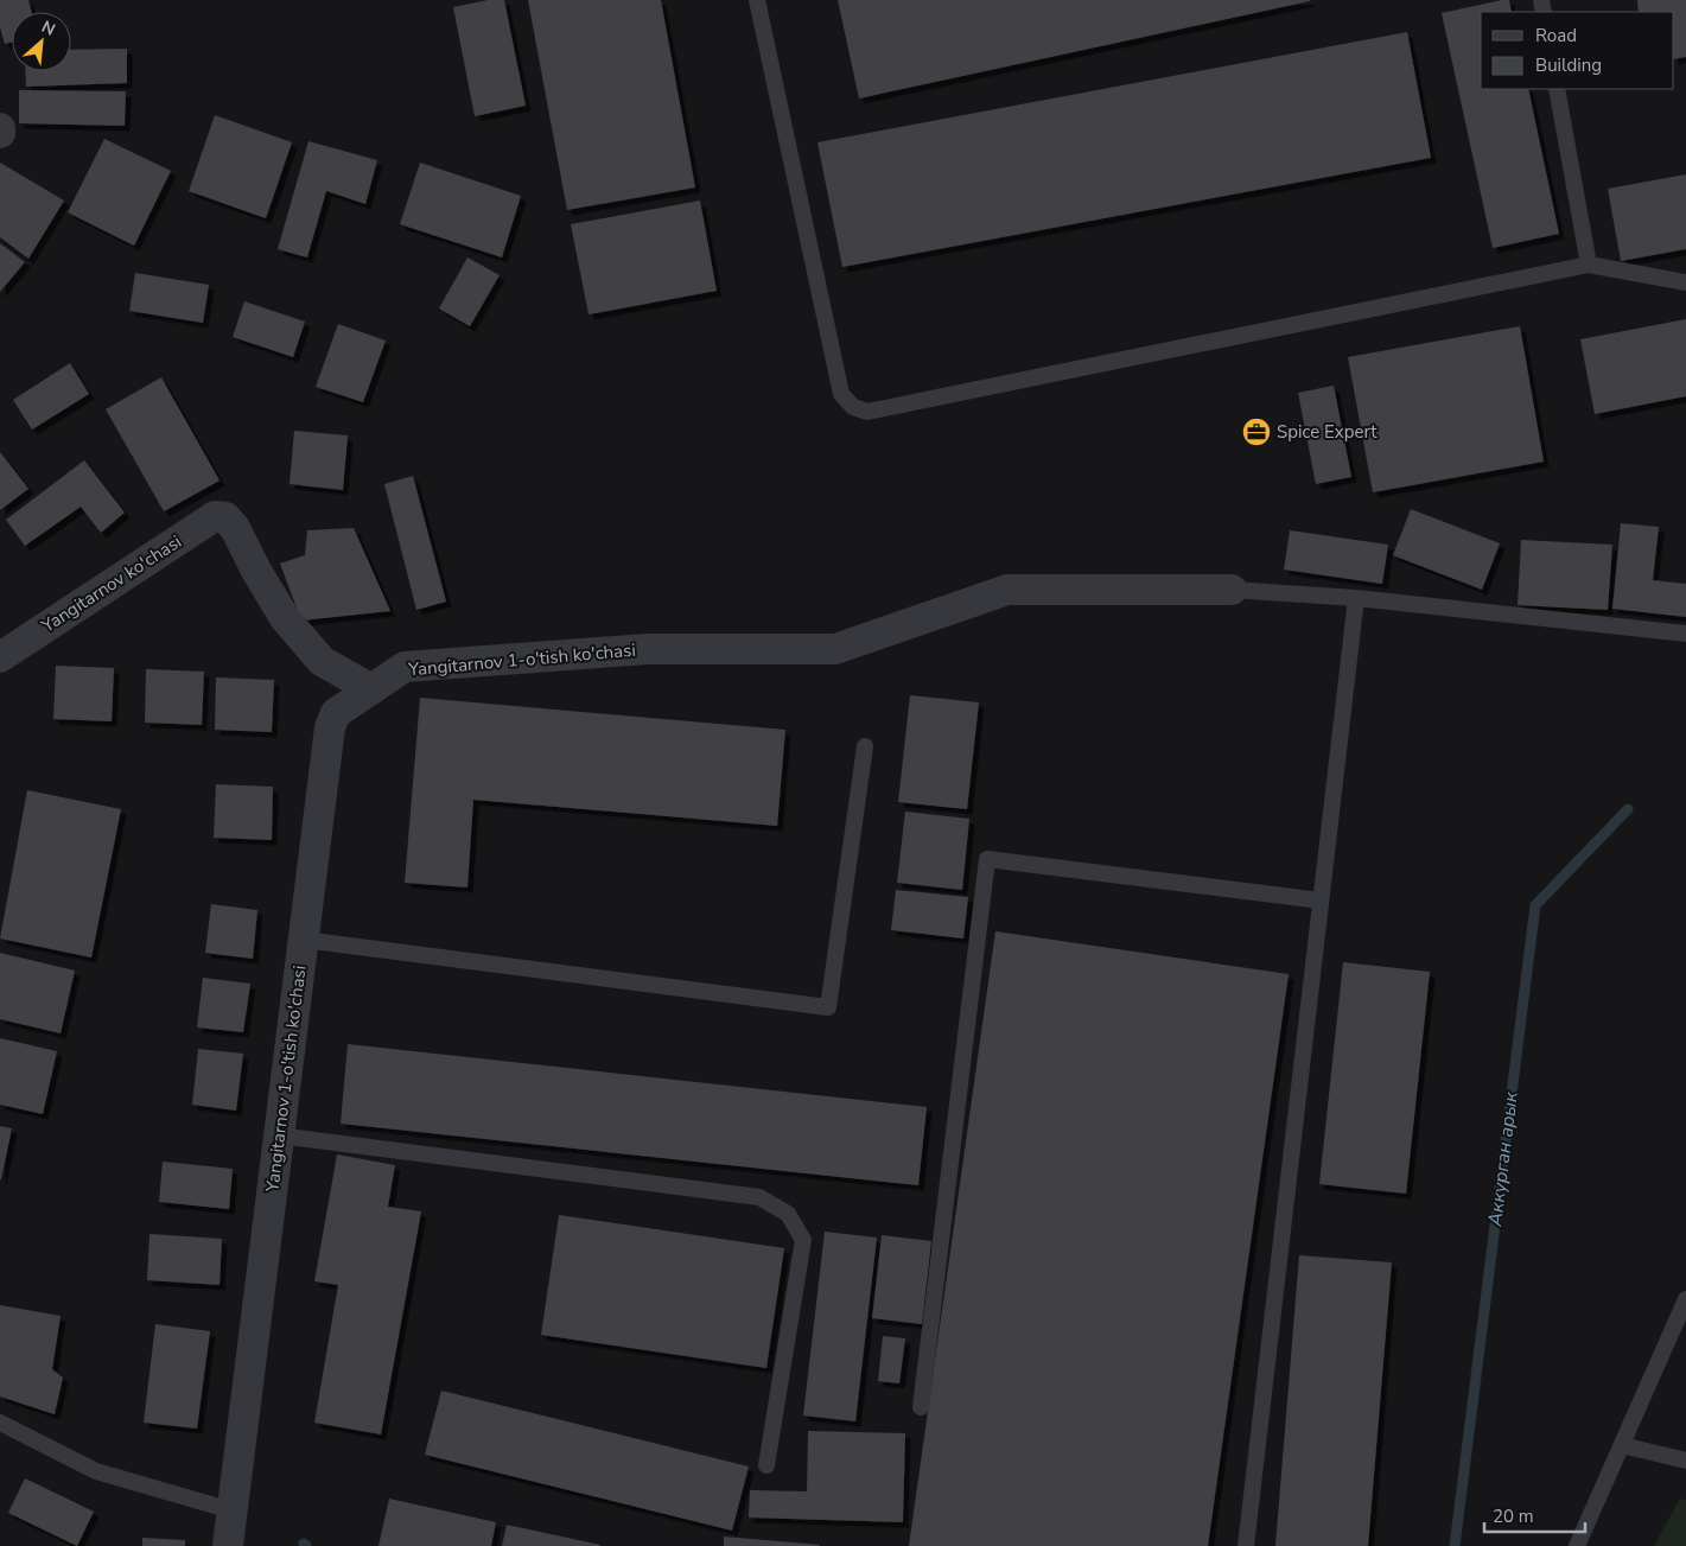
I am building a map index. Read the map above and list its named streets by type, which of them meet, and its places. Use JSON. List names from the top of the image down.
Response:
{
  "streets": {
    "street": ["Yangitarnov ko'chasi", "Yangitarnov 1-o'tish ko'chasi"]
  },
  "crossings": [
    ["Yangitarnov ko'chasi", "Yangitarnov 1-o'tish ko'chasi"]
  ],
  "water": ["Аккурган арык"],
  "places": {
    "office": ["Spice Expert"]
  },
  "legend": ["Road", "Building"],
  "scale_bar": "20 m",
  "north": "top right"
}
